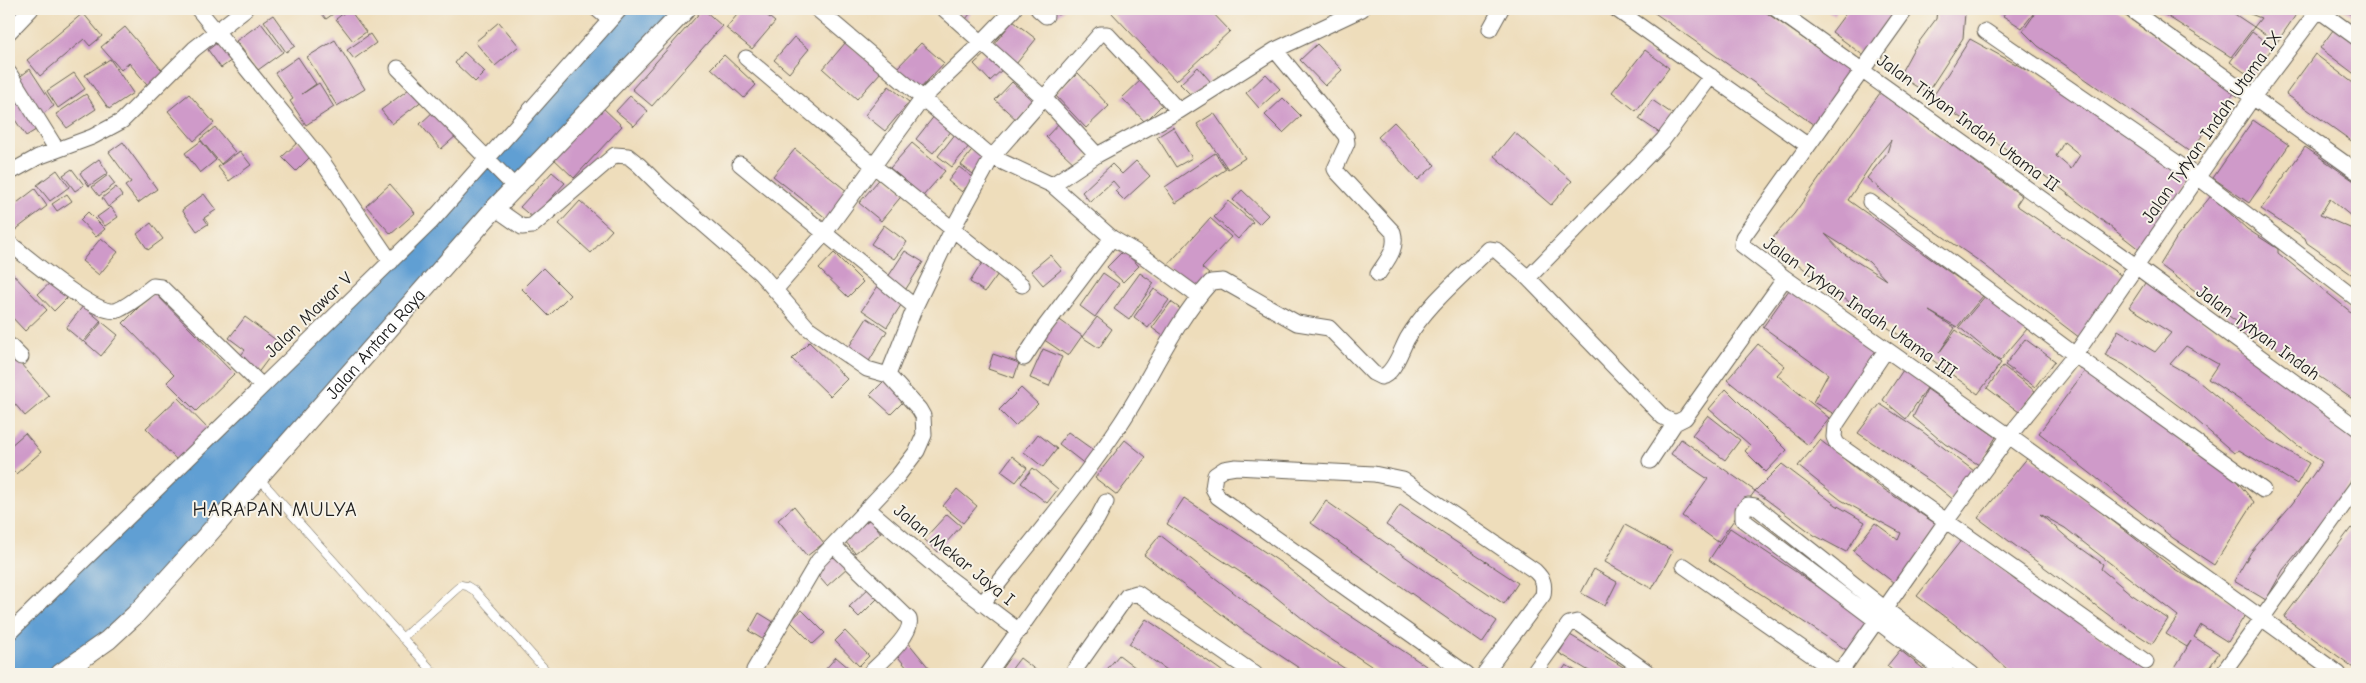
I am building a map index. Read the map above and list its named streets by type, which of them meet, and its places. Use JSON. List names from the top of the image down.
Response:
{
  "streets": {
    "street": [
      "Jalan Tityan Indah Utama II",
      "Jalan Tytyan Indah Utama IX",
      "Jalan Tytyan Indah Utama III",
      "Jalan Mawar V",
      "Jalan Tytyan Indah",
      "Jalan Antara Raya",
      "Jalan Mekar Jaya I"
    ]
  },
  "crossings": [
    ["Jalan Tityan Indah Utama II", "Jalan Tytyan Indah Utama IX"],
    ["Jalan Tityan Indah Utama II", "Jalan Tytyan Indah Utama III"],
    ["Jalan Tityan Indah Utama II", "Jalan Tytyan Indah"],
    ["Jalan Tytyan Indah Utama IX", "Jalan Tytyan Indah Utama III"],
    ["Jalan Tytyan Indah Utama IX", "Jalan Tytyan Indah"]
  ],
  "districts": ["HARAPAN MULYA"]
}
